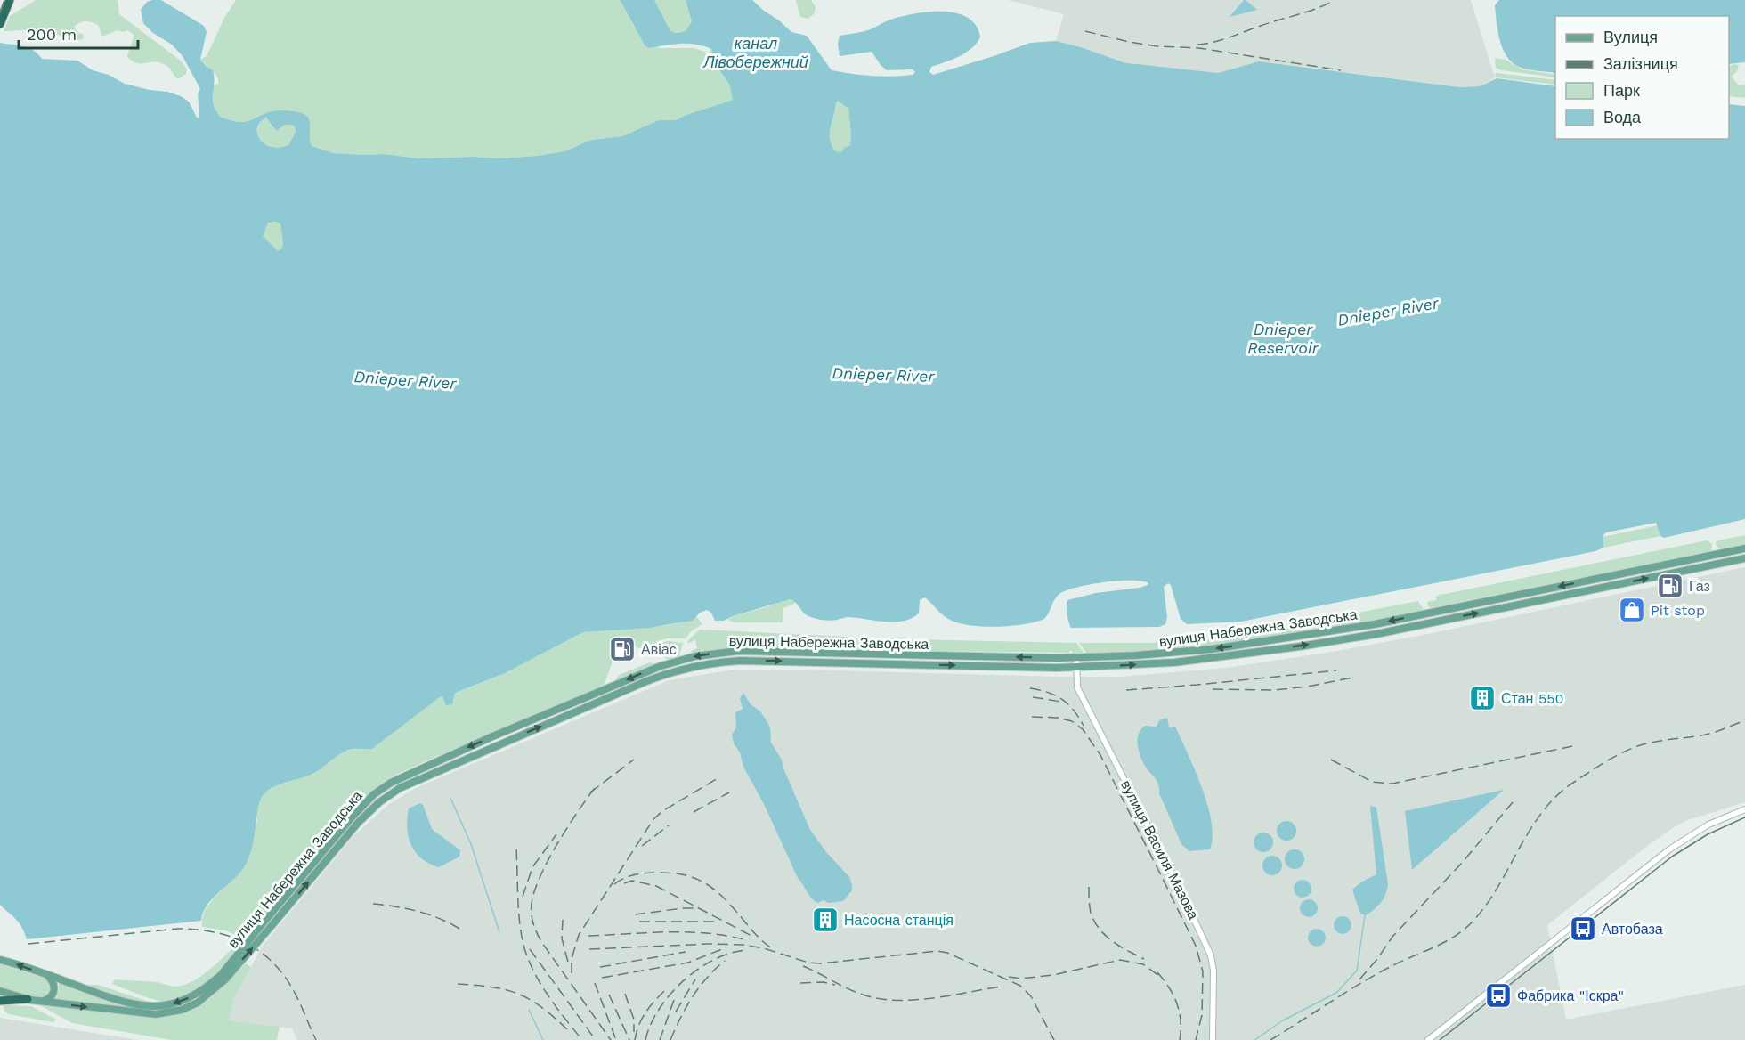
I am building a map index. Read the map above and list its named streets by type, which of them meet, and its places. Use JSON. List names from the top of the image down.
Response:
{
  "streets": {
    "main road": ["вулиця Набережна Заводська"],
    "street": ["вулиця Василя Мазова"]
  },
  "crossings": [
    ["вулиця Набережна Заводська", "вулиця Василя Мазова"]
  ],
  "water": ["канал Лівобережний", "Dnieper River", "Dnieper Reservoir"],
  "places": {
    "fuel station": ["Газ", "Авіас"],
    "shop": ["Pit stop"],
    "building": ["Стан 550", "Насосна станція"],
    "bus stop": ["Автобаза", "Фабрика \"Іскра\""]
  },
  "legend": [
    "Вулиця",
    "Залізниця",
    "Парк",
    "Вода"
  ],
  "scale_bar": "200 m"
}
